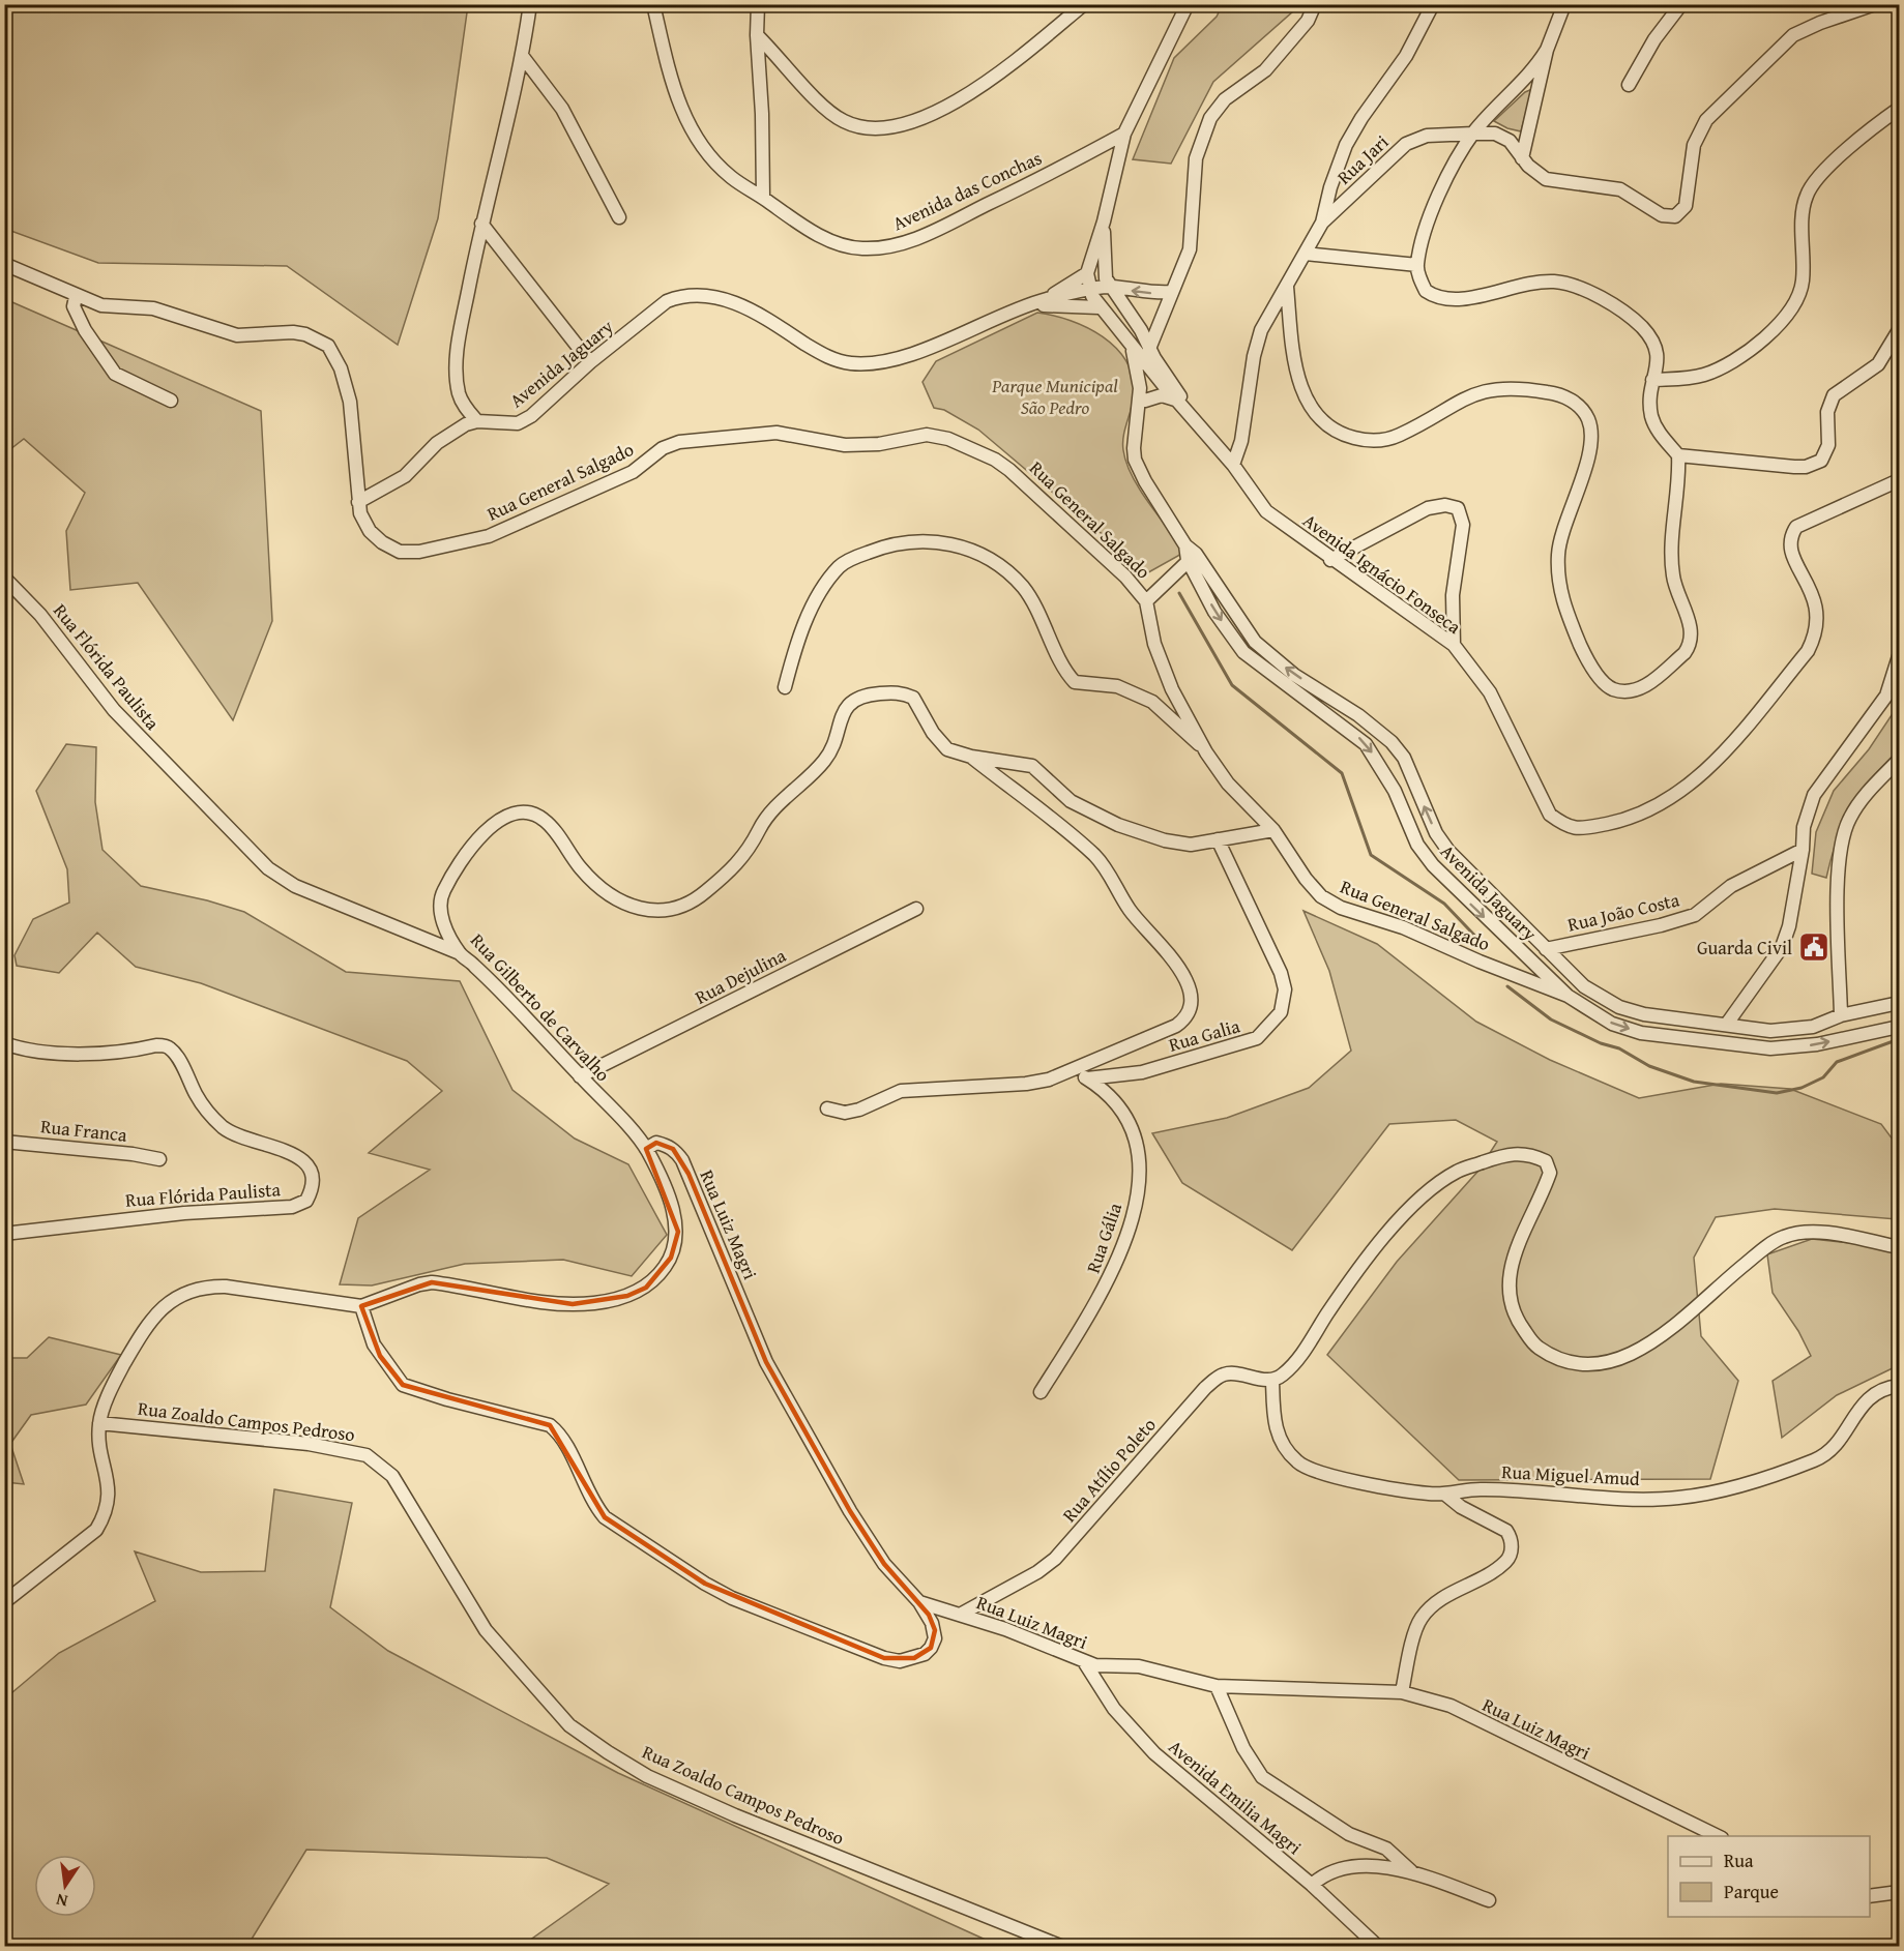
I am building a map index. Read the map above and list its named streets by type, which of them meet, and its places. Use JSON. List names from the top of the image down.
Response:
{
  "streets": {
    "street": [
      "Rua Jari",
      "Avenida das Conchas",
      "Avenida Jaguary",
      "Rua General Salgado",
      "Avenida Ignácio Fonseca",
      "Rua Flórida Paulista",
      "Rua João Costa",
      "Rua Dejulina",
      "Rua Gilberto de Carvalho",
      "Rua Galia",
      "Rua Franca",
      "Rua Luiz Magri",
      "Rua Gália",
      "Rua Zoaldo Campos Pedroso",
      "Rua Atílio Poleto",
      "Rua Miguel Amud",
      "Avenida Emilia Magri"
    ]
  },
  "crossings": [
    ["Avenida Jaguary", "Rua General Salgado"],
    ["Avenida Jaguary", "Avenida Ignácio Fonseca"],
    ["Avenida Jaguary", "Rua João Costa"],
    ["Rua General Salgado", "Rua Gilberto de Carvalho"],
    ["Rua Flórida Paulista", "Rua Gilberto de Carvalho"],
    ["Rua Dejulina", "Rua Gilberto de Carvalho"],
    ["Rua Gilberto de Carvalho", "Rua Galia"],
    ["Rua Gilberto de Carvalho", "Rua Luiz Magri"],
    ["Rua Gilberto de Carvalho", "Rua Zoaldo Campos Pedroso"],
    ["Rua Galia", "Rua Gália"],
    ["Rua Luiz Magri", "Rua Atílio Poleto"],
    ["Rua Luiz Magri", "Avenida Emilia Magri"],
    ["Rua Atílio Poleto", "Rua Miguel Amud"]
  ],
  "parks": ["Parque Municipal São Pedro"],
  "places": {
    "public building": ["Guarda Civil"]
  },
  "legend": ["Rua", "Parque"],
  "north": "bottom"
}
